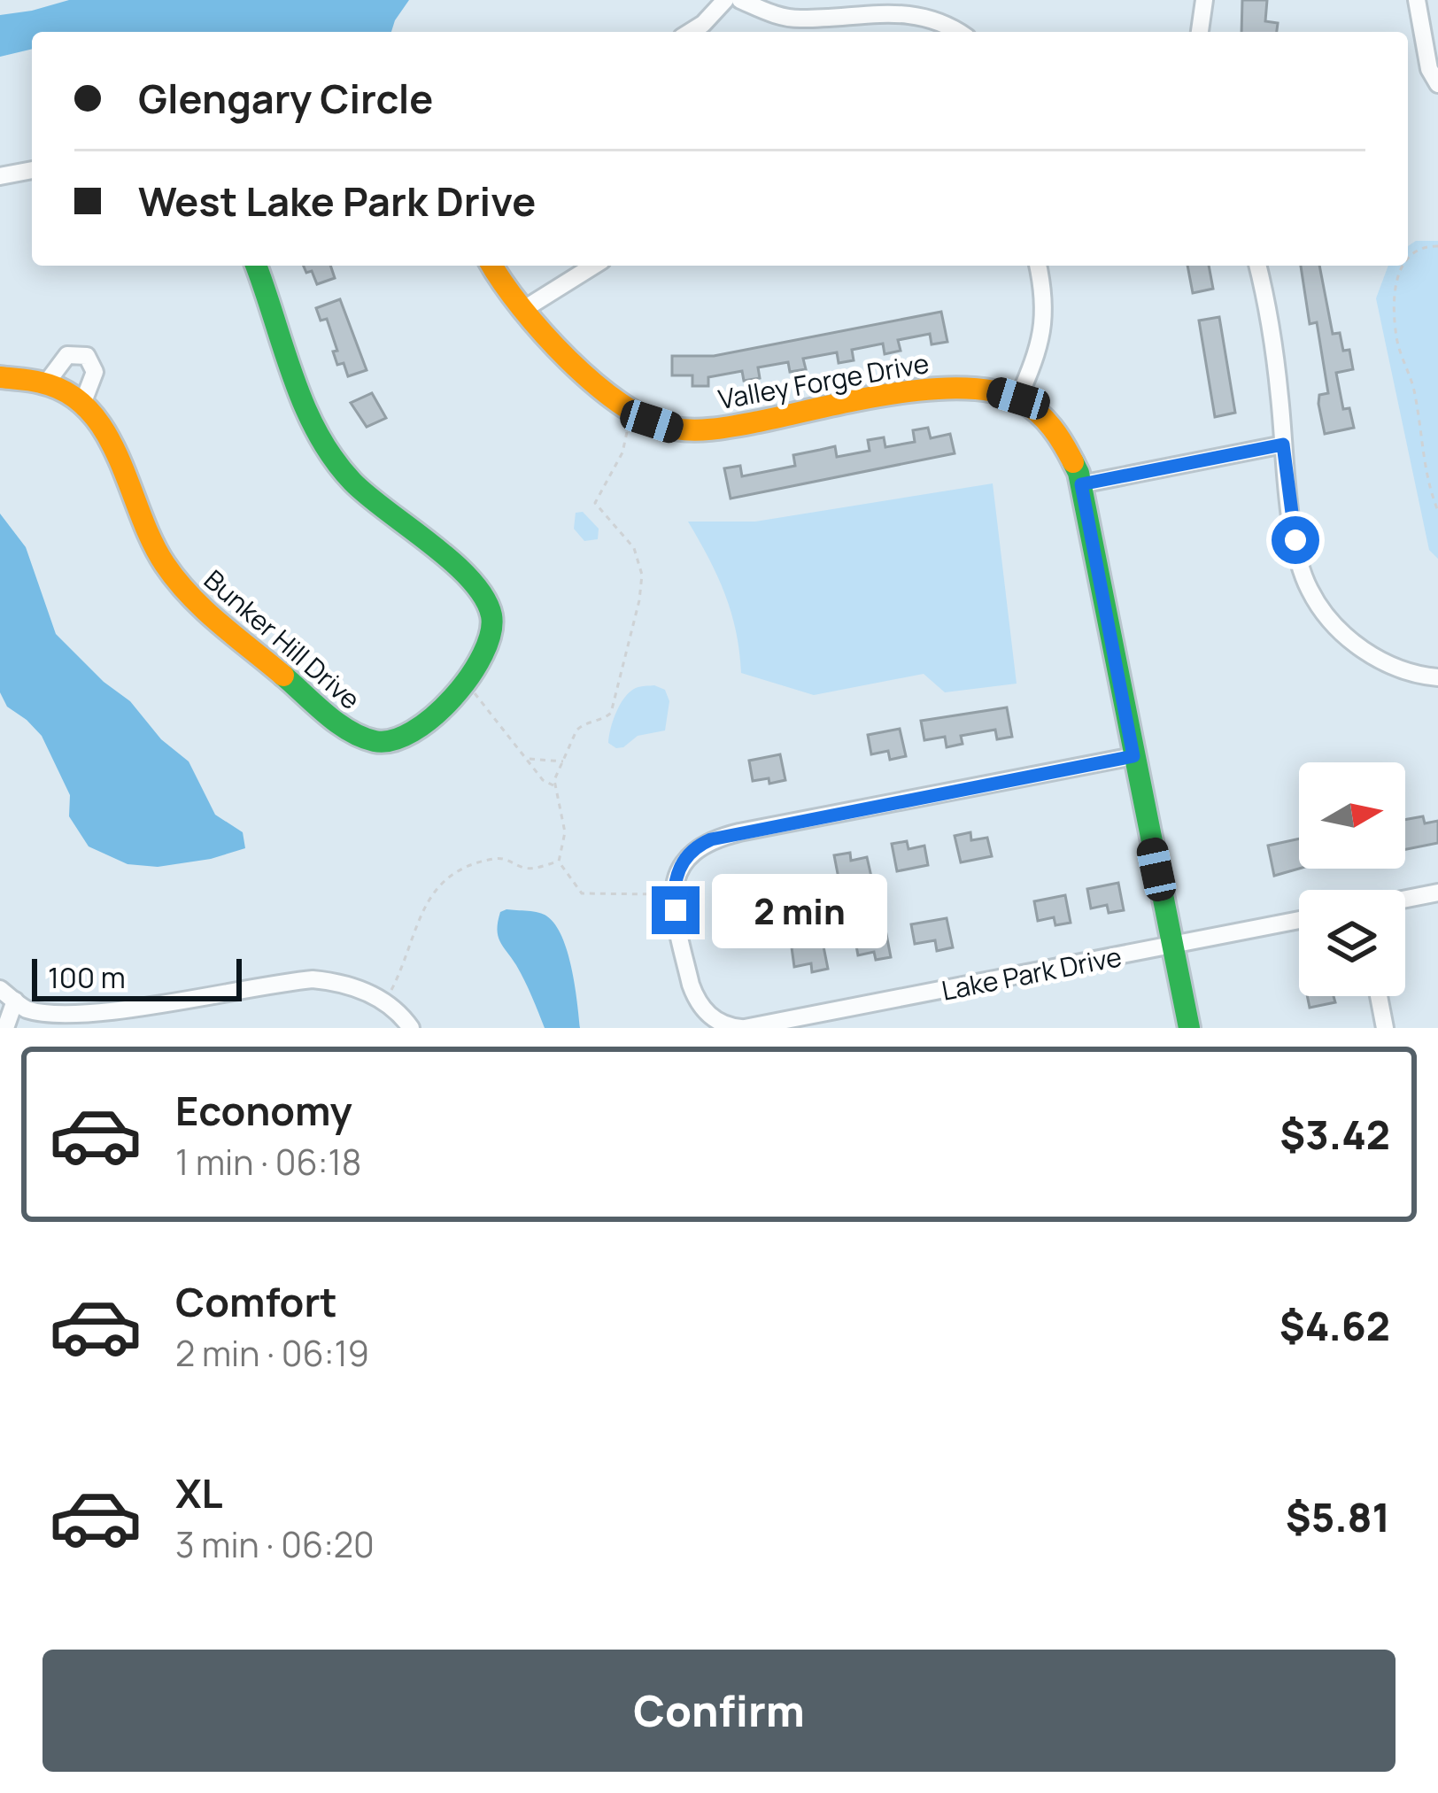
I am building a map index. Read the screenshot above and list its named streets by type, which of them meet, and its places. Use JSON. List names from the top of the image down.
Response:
{
  "streets": {
    "street": ["Valley Forge Drive", "Bunker Hill Drive", "Lake Park Drive"]
  },
  "crossings": [
    ["Valley Forge Drive", "Lake Park Drive"]
  ],
  "scale_bar": "100 m",
  "north": "right",
  "page": {
    "banner": ["Glengary Circle", "West Lake Park Drive"],
    "bubble": "2 min",
    "scale": "100 m",
    "list": [
      {
        "name": "Economy",
        "note": "1 min · 06:18",
        "value": "$3.42"
      },
      {
        "name": "Comfort",
        "note": "2 min · 06:19",
        "value": "$4.62"
      },
      {
        "name": "XL",
        "note": "3 min · 06:20",
        "value": "$5.81"
      }
    ],
    "buttons": "Confirm"
  }
}
